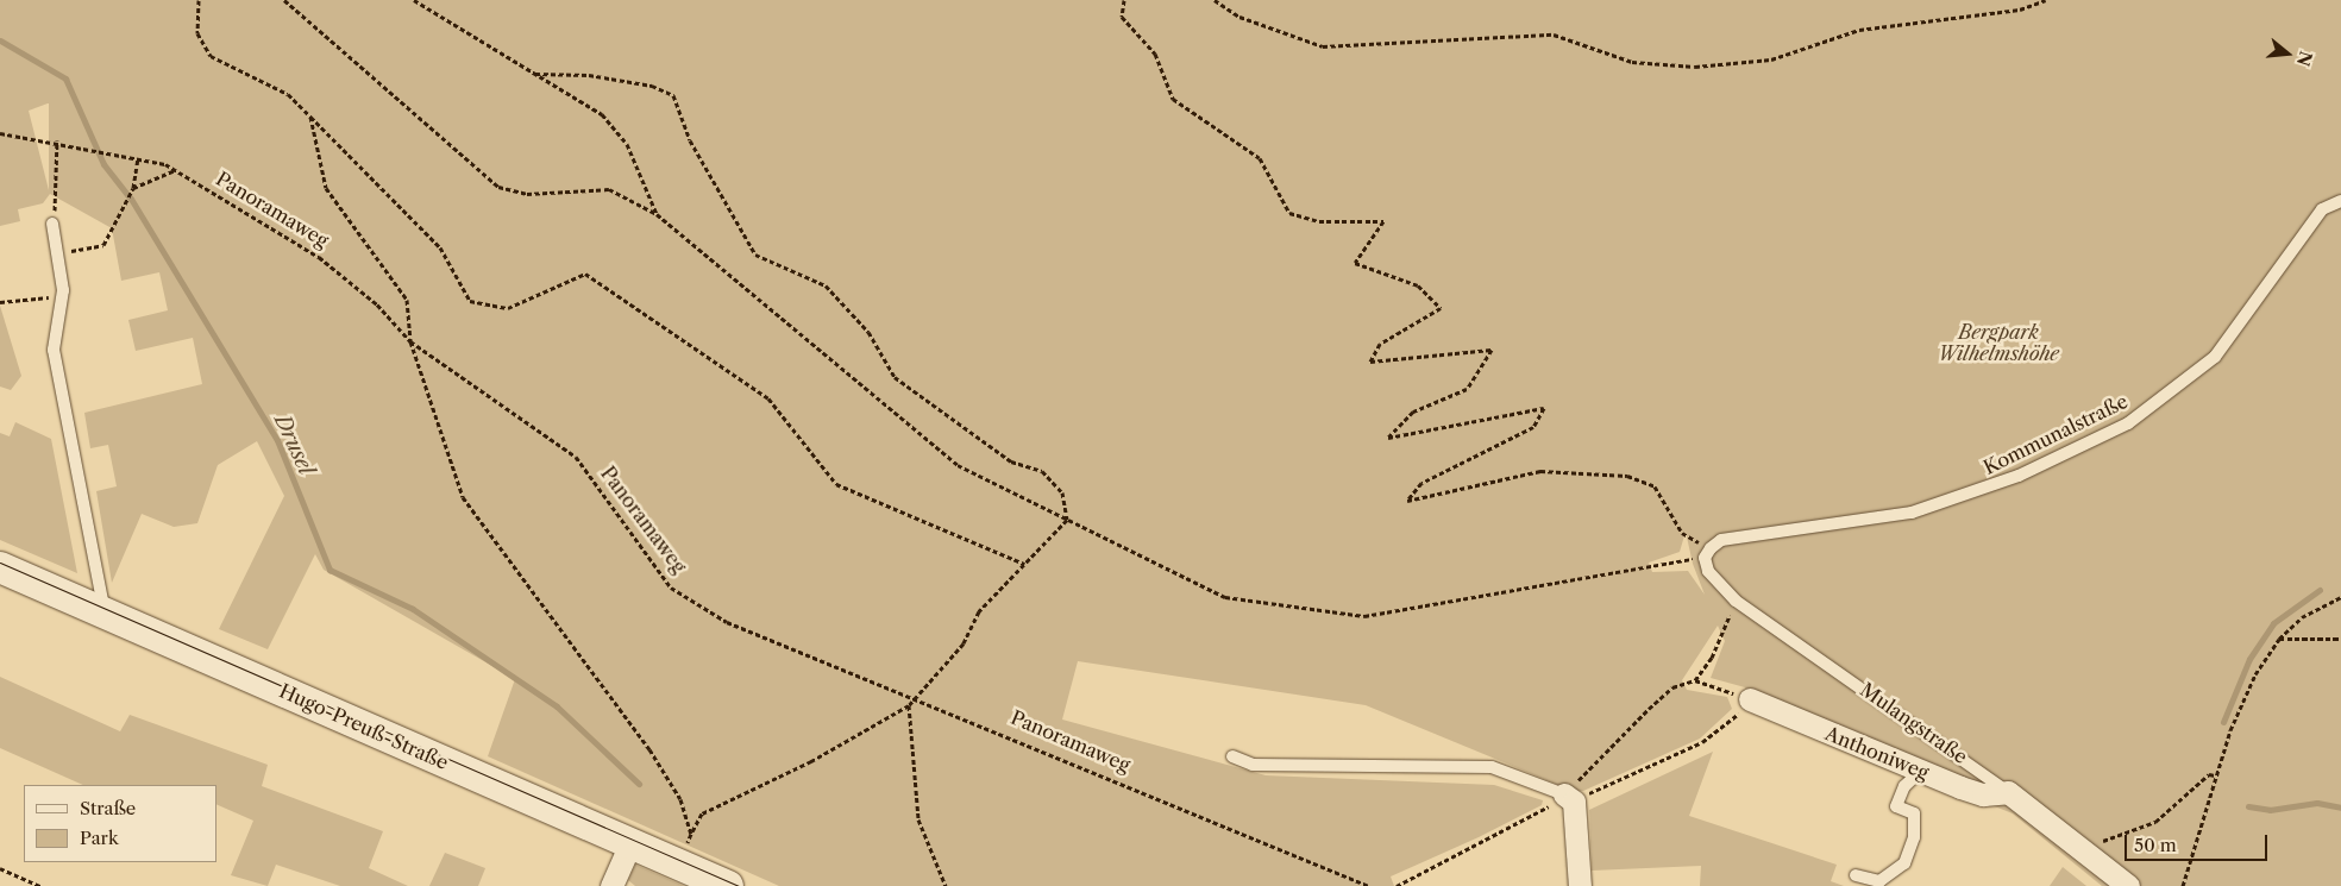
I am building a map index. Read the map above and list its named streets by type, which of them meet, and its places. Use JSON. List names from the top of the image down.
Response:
{
  "streets": {
    "street": ["Mulangstraße", "Hugo-Preuß-Straße", "Anthoniweg"],
    "lane": ["Kommunalstraße"],
    "path": ["Panoramaweg"]
  },
  "crossings": [
    ["Kommunalstraße", "Mulangstraße"],
    ["Mulangstraße", "Anthoniweg"]
  ],
  "water": ["Drusel"],
  "parks": ["Bergpark Wilhelmshöhe"],
  "legend": ["Straße", "Park"],
  "scale_bar": "50 m",
  "north": "right"
}
